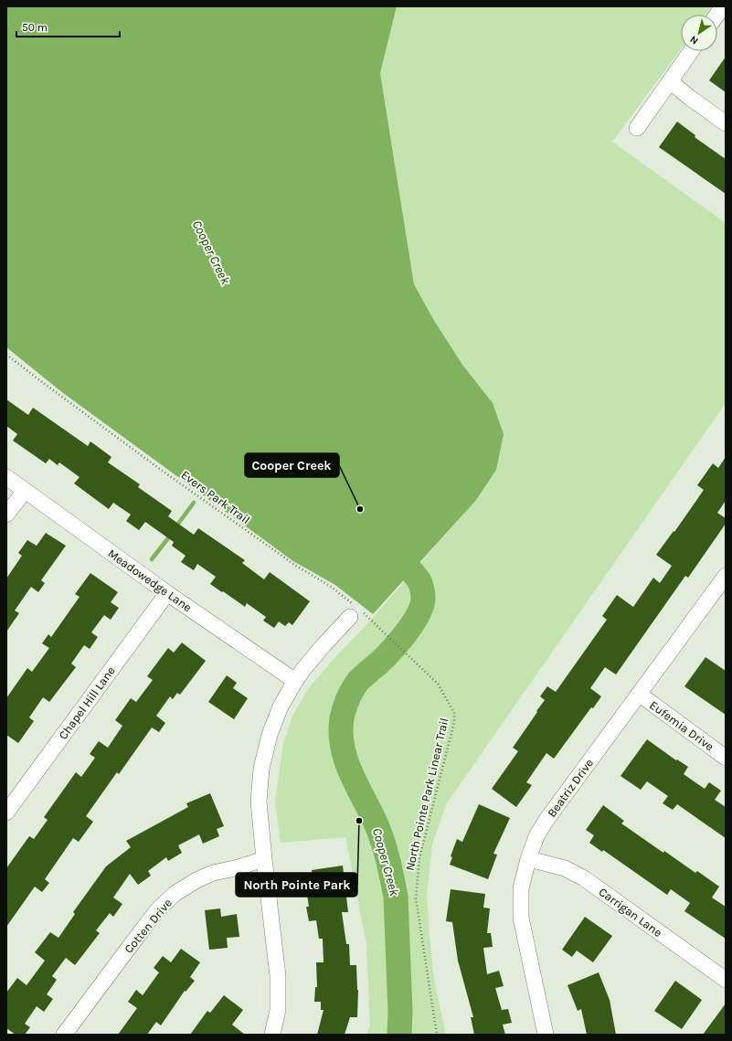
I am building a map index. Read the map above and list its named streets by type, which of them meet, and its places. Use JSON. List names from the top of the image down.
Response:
{
  "streets": {
    "street": [
      "Meadowedge Lane",
      "Chapel Hill Lane",
      "Eufemia Drive",
      "Beatriz Drive",
      "Carrigan Lane",
      "Cotten Drive"
    ],
    "path": ["Evers Park Trail", "North Pointe Park Linear Trail"]
  },
  "crossings": [
    ["Evers Park Trail", "North Pointe Park Linear Trail"],
    ["Meadowedge Lane", "Chapel Hill Lane"],
    ["Eufemia Drive", "Beatriz Drive"],
    ["Beatriz Drive", "Carrigan Lane"]
  ],
  "water": ["Cooper Creek"],
  "places": ["Cooper Creek", "North Pointe Park"],
  "scale_bar": "50 m",
  "north": "bottom left"
}
